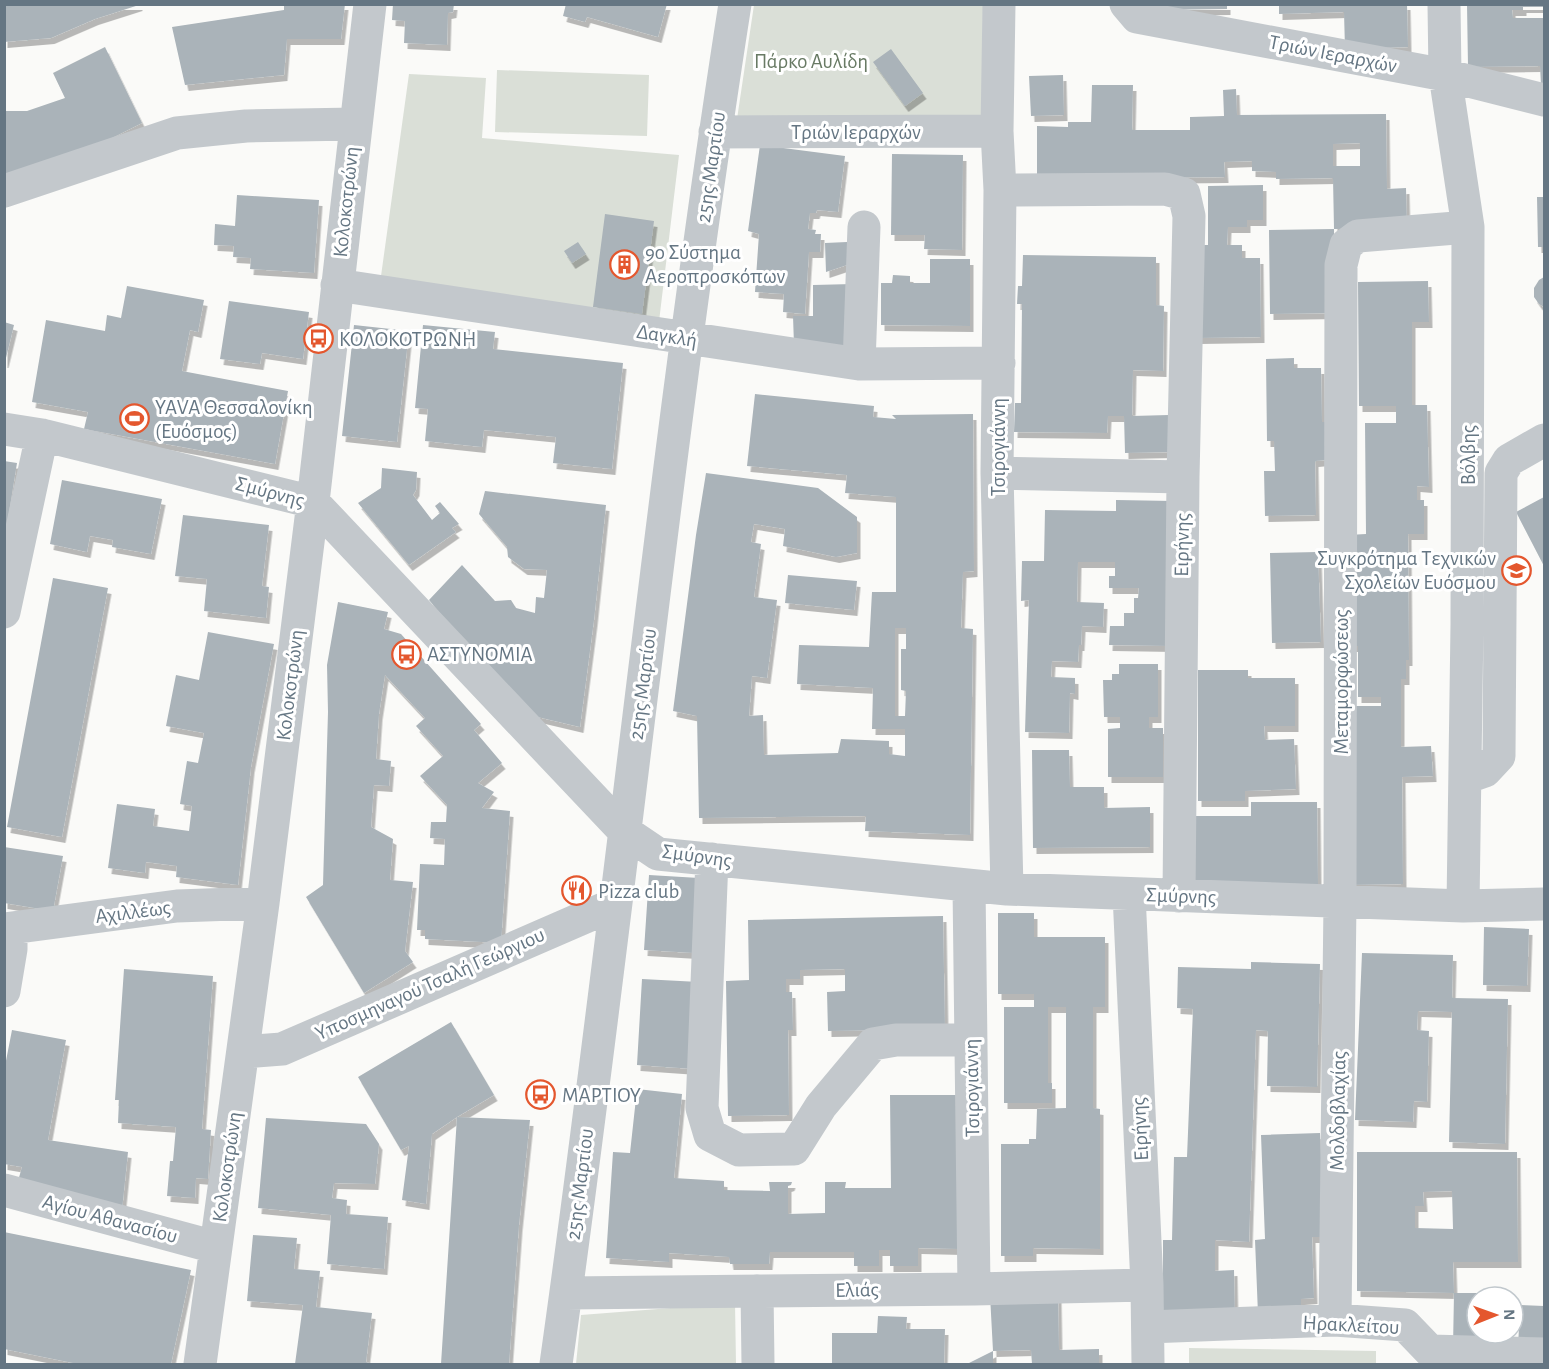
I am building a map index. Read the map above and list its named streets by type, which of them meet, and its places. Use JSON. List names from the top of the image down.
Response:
{
  "streets": {
    "street": [
      "Τριών Ιεραρχών",
      "25ης Μαρτίου",
      "Κολοκοτρώνη",
      "Δαγκλή",
      "Τσιρογιάννη",
      "Βόλβης",
      "Σμύρνης",
      "Ειρήνης",
      "Μεταμορφώσεως",
      "Αχιλλέως",
      "Υποσμηναγού Τσαλή Γεώργιου",
      "Μολδοβλαχίας",
      "Αγίου Αθανασίου",
      "Ελιάς",
      "Ηρακλείτου"
    ]
  },
  "crossings": [
    ["Τριών Ιεραρχών", "25ης Μαρτίου"],
    ["Τριών Ιεραρχών", "Τσιρογιάννη"],
    ["Τριών Ιεραρχών", "Βόλβης"],
    ["25ης Μαρτίου", "Δαγκλή"],
    ["25ης Μαρτίου", "Σμύρνης"],
    ["25ης Μαρτίου", "Υποσμηναγού Τσαλή Γεώργιου"],
    ["25ης Μαρτίου", "Ελιάς"],
    ["Κολοκοτρώνη", "Δαγκλή"],
    ["Κολοκοτρώνη", "Σμύρνης"],
    ["Κολοκοτρώνη", "Αχιλλέως"],
    ["Κολοκοτρώνη", "Υποσμηναγού Τσαλή Γεώργιου"],
    ["Κολοκοτρώνη", "Αγίου Αθανασίου"],
    ["Δαγκλή", "Τσιρογιάννη"],
    ["Τσιρογιάννη", "Σμύρνης"],
    ["Τσιρογιάννη", "Ειρήνης"],
    ["Τσιρογιάννη", "Ελιάς"],
    ["Βόλβης", "Σμύρνης"],
    ["Βόλβης", "Μεταμορφώσεως"],
    ["Σμύρνης", "Ειρήνης"],
    ["Σμύρνης", "Μεταμορφώσεως"],
    ["Σμύρνης", "Μολδοβλαχίας"],
    ["Ειρήνης", "Ελιάς"],
    ["Ειρήνης", "Ηρακλείτου"],
    ["Μεταμορφώσεως", "Μολδοβλαχίας"],
    ["Μολδοβλαχίας", "Ηρακλείτου"]
  ],
  "parks": ["Πάρκο Αυλίδη"],
  "places": {
    "building": ["9ο Σύστημα Αεροπροσκόπων"],
    "bus stop": ["ΚΟΛΟΚΟΤΡΩΝΗ", "ΑΣΤΥΝΟΜΙΑ", "ΜΑΡΤΙΟΥ"],
    "sports": ["YAVA Θεσσαλονίκη (Ευόσμος)"],
    "school or university": ["Συγκρότημα Τεχνικών Σχολείων Ευόσμου"],
    "restaurant": ["Pizza club"]
  },
  "north": "right"
}
